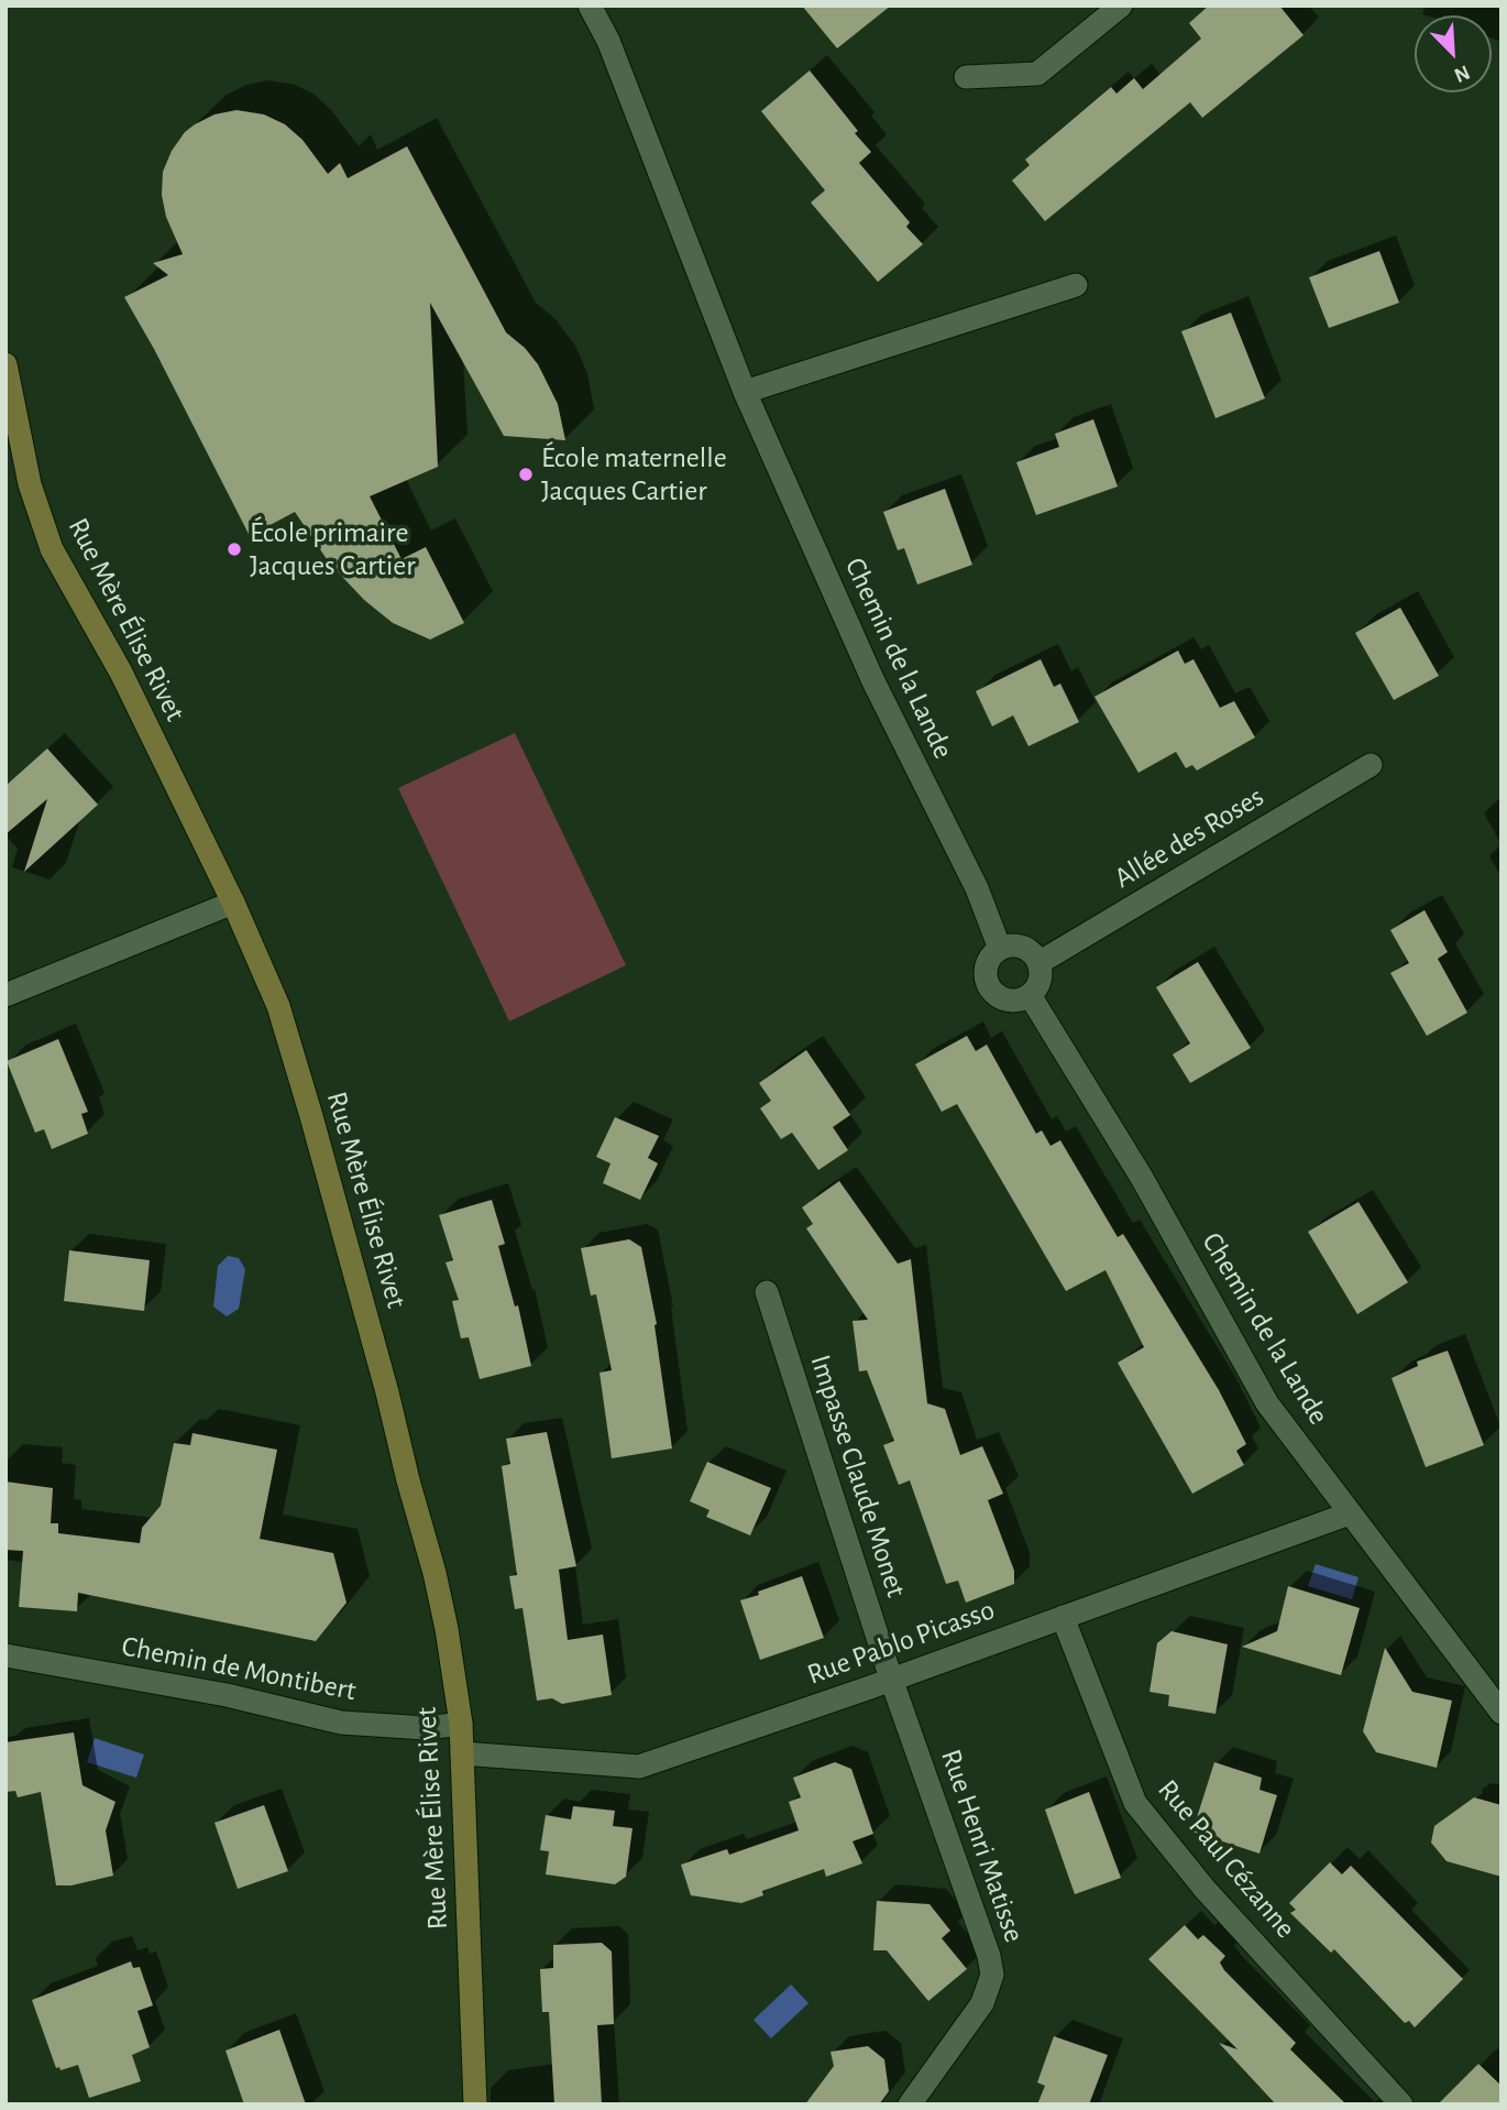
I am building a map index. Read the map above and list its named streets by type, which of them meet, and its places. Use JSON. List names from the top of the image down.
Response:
{
  "streets": {
    "street": [
      "Rue Mère Élise Rivet",
      "Chemin de la Lande",
      "Allée des Roses",
      "Impasse Claude Monet",
      "Rue Pablo Picasso",
      "Chemin de Montibert",
      "Rue Henri Matisse",
      "Rue Paul Cézanne"
    ]
  },
  "crossings": [
    ["Rue Mère Élise Rivet", "Rue Pablo Picasso"],
    ["Rue Mère Élise Rivet", "Chemin de Montibert"],
    ["Chemin de la Lande", "Allée des Roses"],
    ["Chemin de la Lande", "Rue Pablo Picasso"],
    ["Impasse Claude Monet", "Rue Pablo Picasso"],
    ["Impasse Claude Monet", "Rue Henri Matisse"],
    ["Rue Pablo Picasso", "Rue Henri Matisse"],
    ["Rue Pablo Picasso", "Rue Paul Cézanne"]
  ],
  "places": ["École maternelle Jacques Cartier", "École primaire Jacques Cartier"],
  "north": "bottom right"
}
